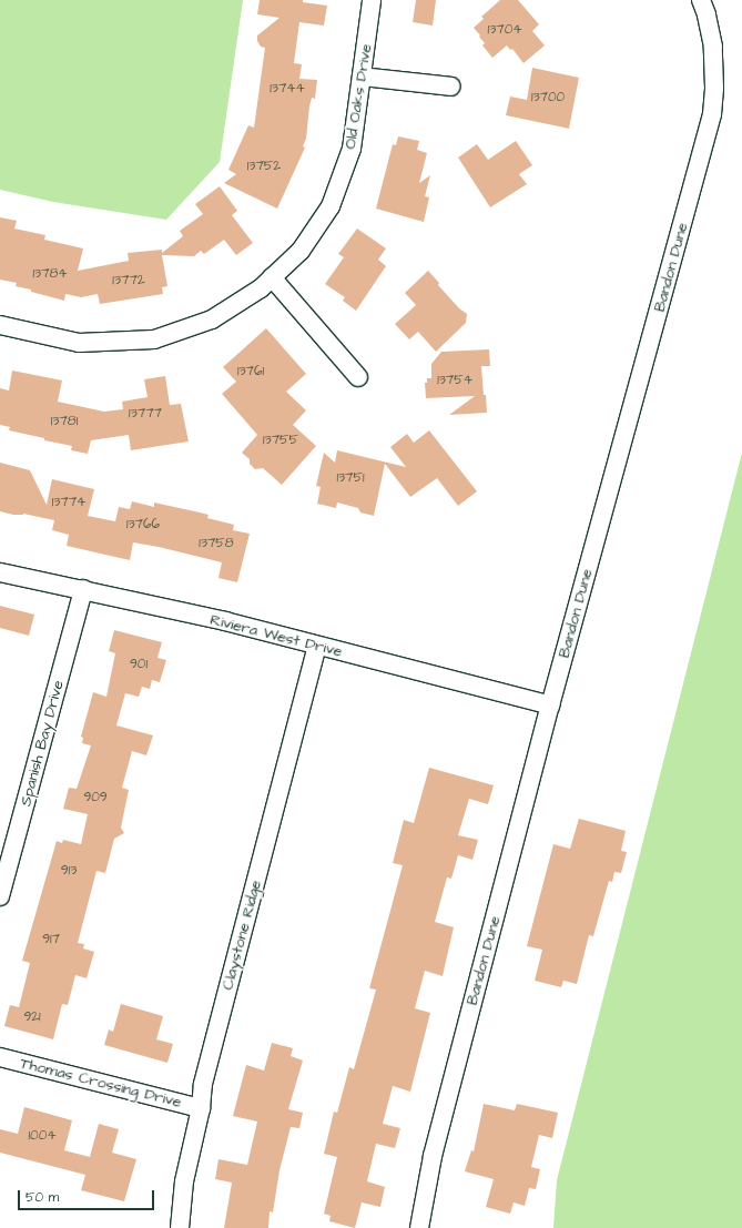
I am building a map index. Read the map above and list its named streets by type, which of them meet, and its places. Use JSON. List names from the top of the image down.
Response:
{
  "streets": {
    "street": [
      "Old Oaks Drive",
      "Bandon Dune",
      "Riviera West Drive",
      "Spanish Bay Drive",
      "Claystone Ridge",
      "Thomas Crossing Drive"
    ]
  },
  "crossings": [
    ["Bandon Dune", "Riviera West Drive"],
    ["Riviera West Drive", "Spanish Bay Drive"],
    ["Riviera West Drive", "Claystone Ridge"],
    ["Claystone Ridge", "Thomas Crossing Drive"]
  ],
  "house_numbers": [
    "13704",
    "13744",
    "13700",
    "13752",
    "13784",
    "13772",
    "13761",
    "13754",
    "13777",
    "13781",
    "13755",
    "13751",
    "13774",
    "13766",
    "13758",
    "901",
    "909",
    "913",
    "917",
    "921",
    "1004"
  ],
  "scale_bar": "50 m"
}
